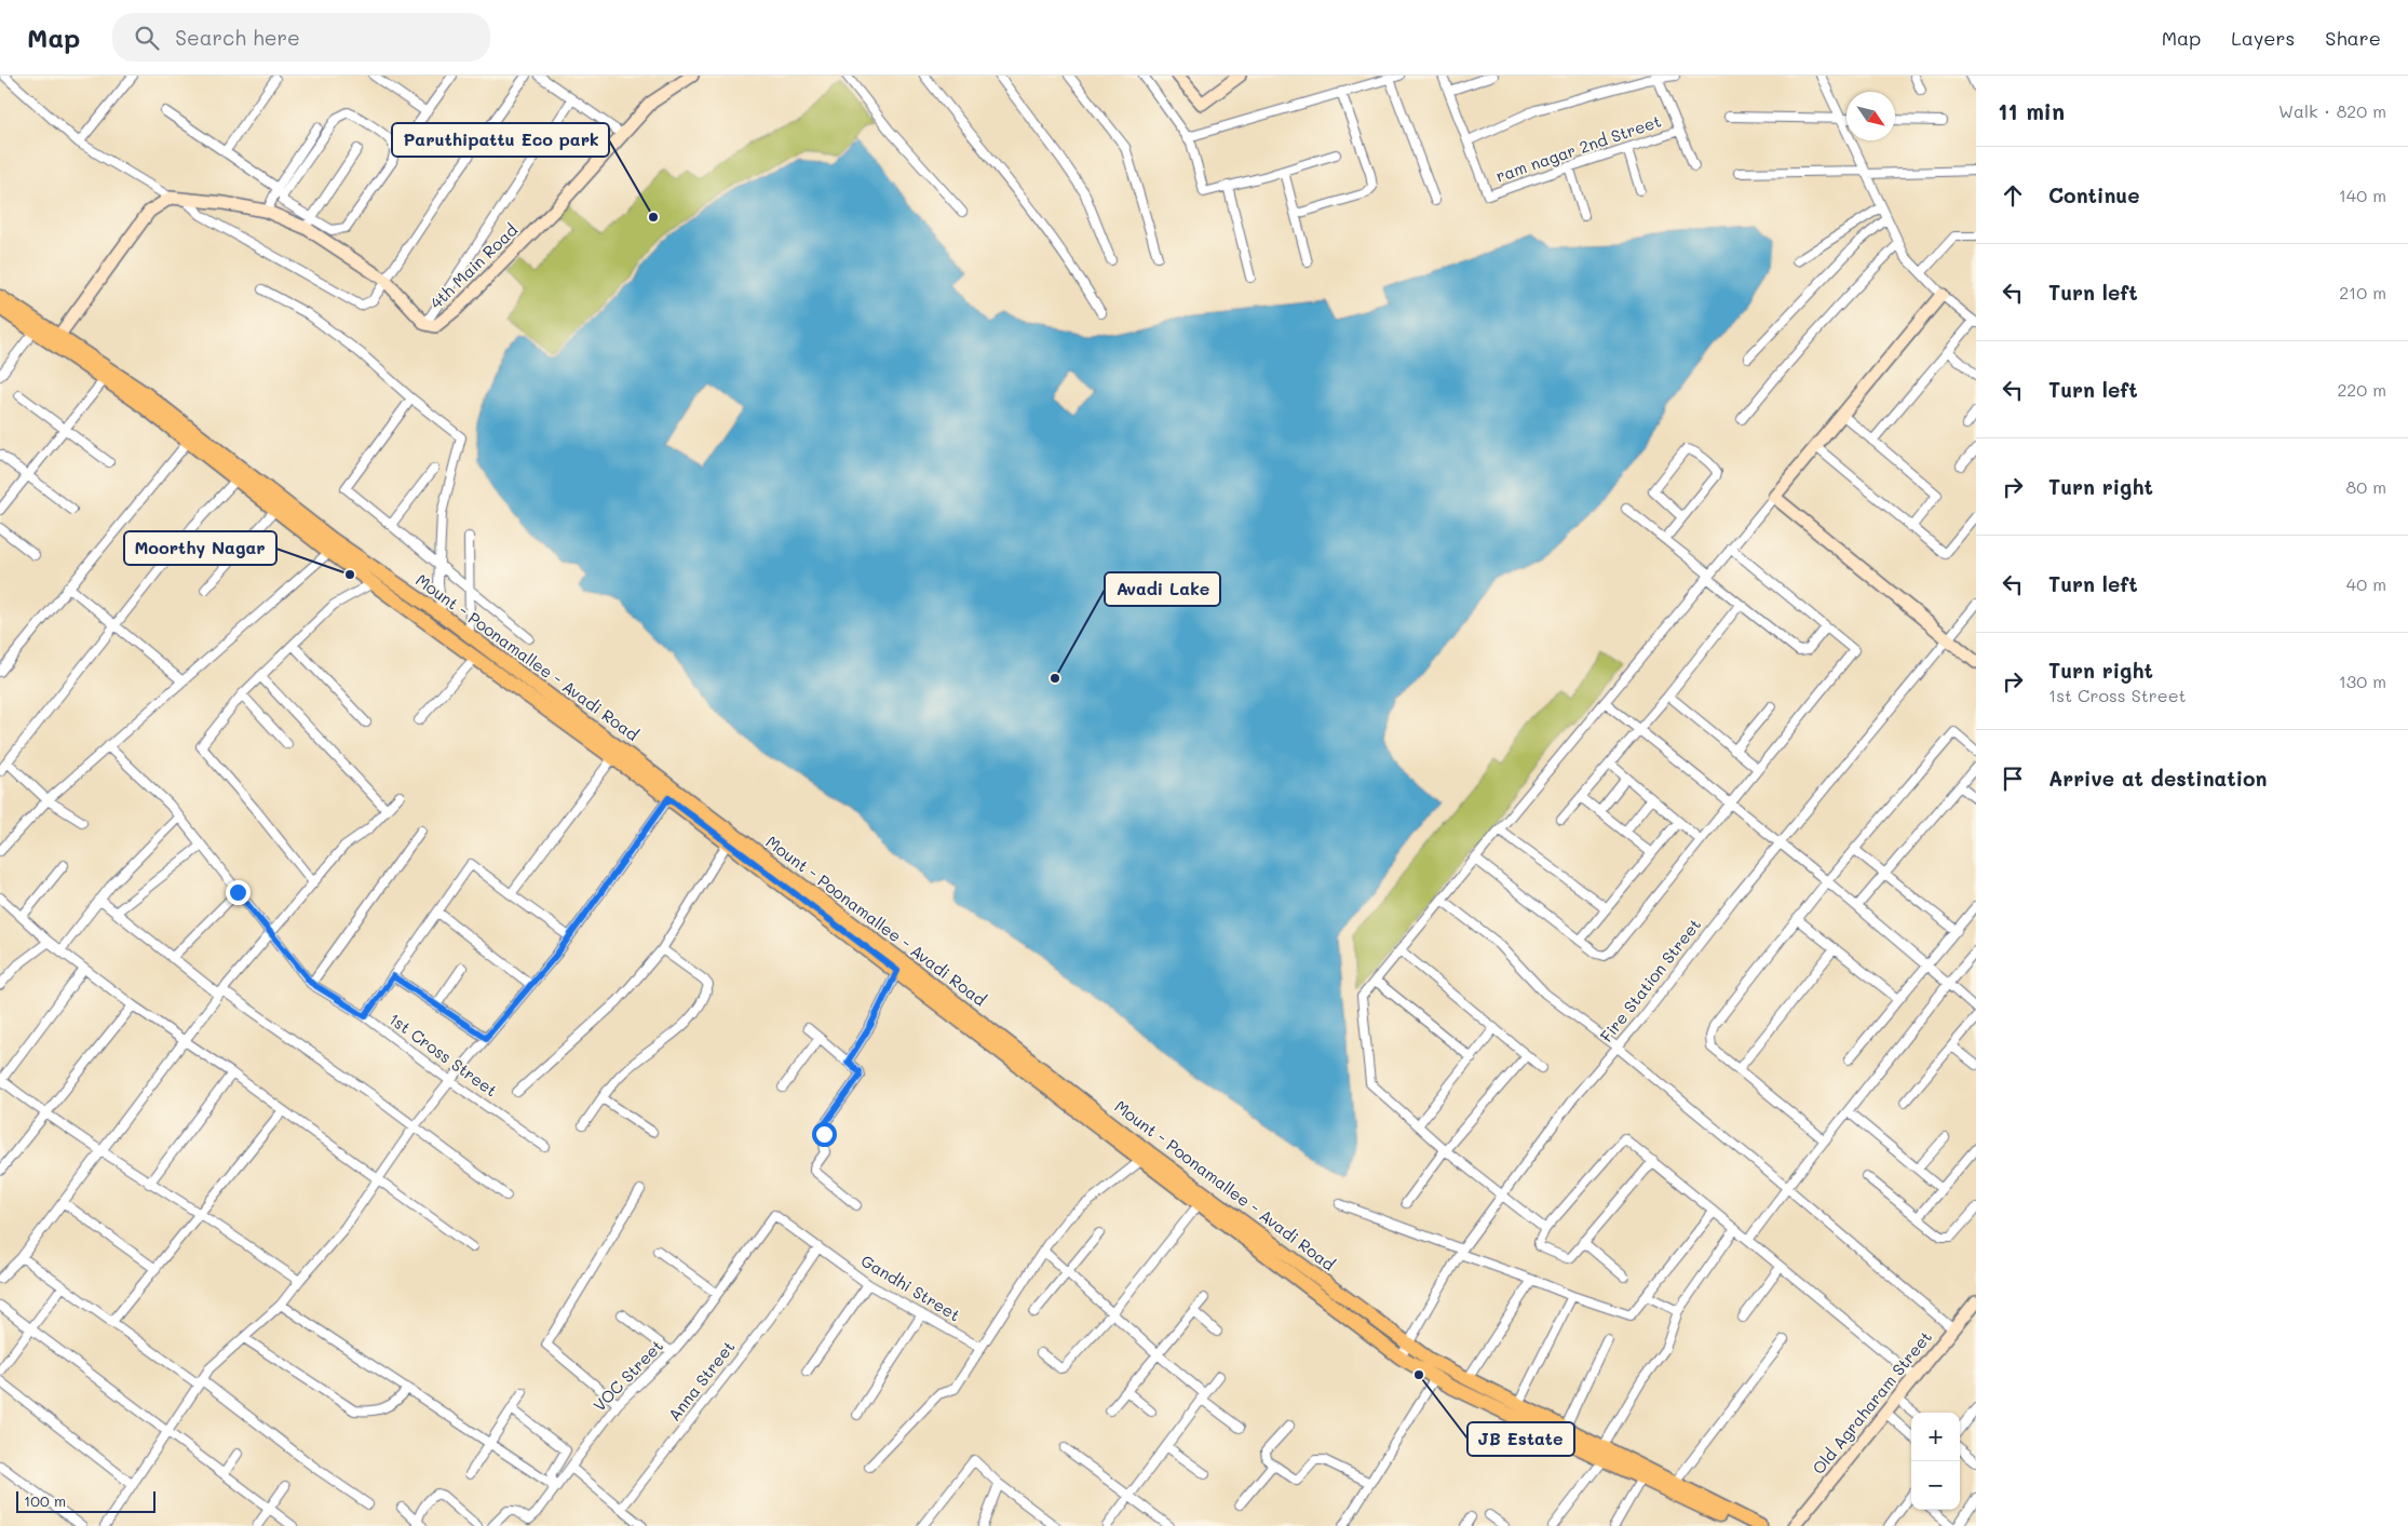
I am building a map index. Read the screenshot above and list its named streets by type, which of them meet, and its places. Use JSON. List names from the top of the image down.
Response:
{
  "streets": {
    "main road": ["Mount - Poonamallee - Avadi Road"],
    "street": [
      "ram nagar 2nd Street",
      "4th Main Road",
      "Fire Station Street",
      "1st Cross Street",
      "Gandhi Street",
      "VOC Street",
      "Anna Street",
      "Old Agraharam Street"
    ]
  },
  "crossings": [
    ["Mount - Poonamallee - Avadi Road", "Fire Station Street"],
    ["Gandhi Street", "VOC Street"],
    ["Gandhi Street", "Anna Street"]
  ],
  "places": [
    "Paruthipattu Eco park",
    "Moorthy Nagar",
    "Avadi Lake",
    "JB Estate"
  ],
  "scale_bar": "100 m",
  "north": "bottom right",
  "page": {
    "header": "Map",
    "search": "Search here",
    "nav": ["Map", "Layers", "Share"],
    "heading": ["11 min", "Walk · 820 m"],
    "list": [
      ["Continue", "140 m"],
      ["Turn left", "210 m"],
      ["Turn left", "220 m"],
      ["Turn right", "80 m"],
      ["Turn left", "40 m"],
      ["Turn right", "1st Cross Street", "130 m"],
      "Arrive at destination"
    ],
    "map_buttons": ["+", "−"],
    "scale": "100 m"
  }
}
